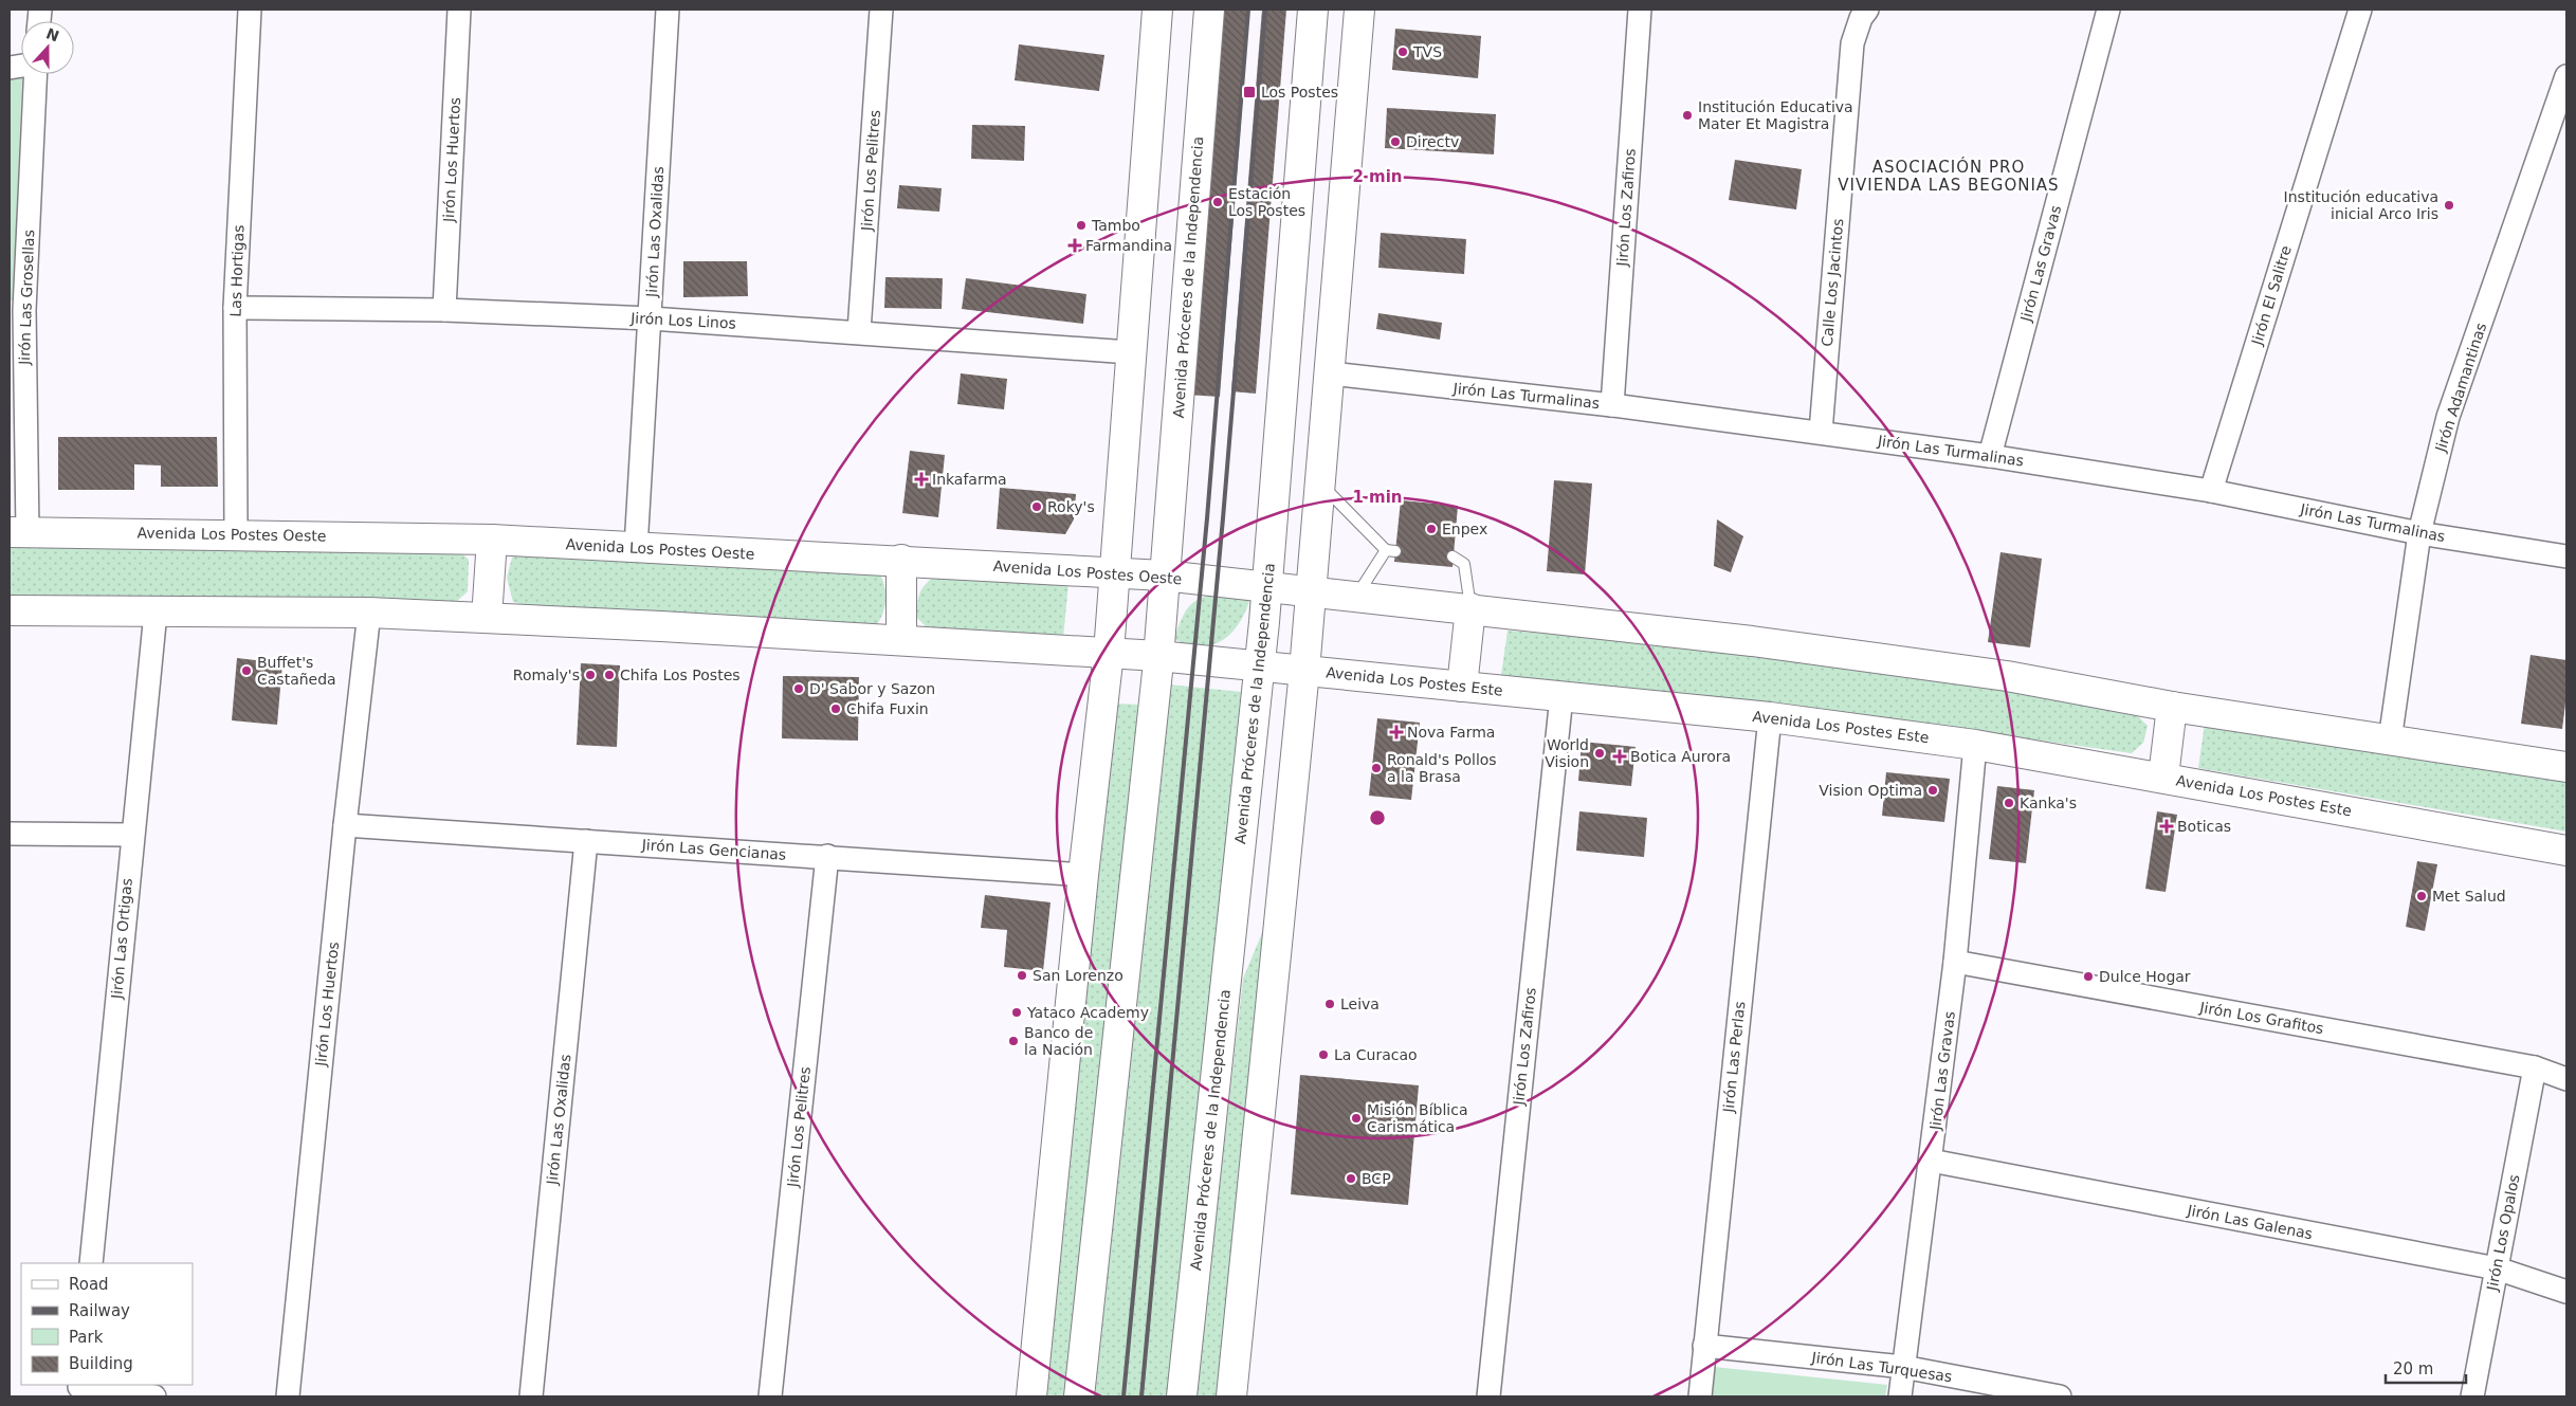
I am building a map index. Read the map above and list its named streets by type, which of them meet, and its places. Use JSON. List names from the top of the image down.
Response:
{
  "streets": {
    "main road": ["Avenida Próceres de la Independencia", "Avenida Los Postes Oeste", "Avenida Los Postes Este"],
    "street": [
      "Jirón Los Huertos",
      "Jirón Los Pelitres",
      "Jirón Los Zafiros",
      "Jirón Las Oxalidas",
      "Jirón Las Gravas",
      "Las Hortigas",
      "Calle Los Jacintos",
      "Jirón El Salitre",
      "Jirón Las Grosellas",
      "Jirón Los Linos",
      "Jirón Adamantinas",
      "Jirón Las Turmalinas",
      "Jirón Las Gencianas",
      "Jirón Las Ortigas",
      "Jirón Los Grafitos",
      "Jirón Las Perlas",
      "Jirón Las Galenas",
      "Jirón Los Opalos",
      "Jirón Las Turquesas"
    ]
  },
  "crossings": [
    ["Jirón Los Huertos", "Jirón Los Linos"],
    ["Jirón Los Huertos", "Jirón Las Gencianas"],
    ["Jirón Los Pelitres", "Jirón Los Linos"],
    ["Jirón Los Pelitres", "Jirón Las Gencianas"],
    ["Jirón Los Zafiros", "Jirón Las Turmalinas"],
    ["Jirón Los Zafiros", "Avenida Los Postes Este"],
    ["Jirón Las Oxalidas", "Jirón Los Linos"],
    ["Jirón Las Oxalidas", "Avenida Los Postes Oeste"],
    ["Jirón Las Oxalidas", "Jirón Las Gencianas"],
    ["Jirón Las Gravas", "Jirón Las Turmalinas"],
    ["Jirón Las Gravas", "Avenida Los Postes Este"],
    ["Jirón Las Gravas", "Jirón Los Grafitos"],
    ["Jirón Las Gravas", "Jirón Las Galenas"],
    ["Jirón Las Gravas", "Jirón Las Turquesas"],
    ["Las Hortigas", "Jirón Los Linos"],
    ["Las Hortigas", "Avenida Los Postes Oeste"],
    ["Avenida Próceres de la Independencia", "Avenida Los Postes Oeste"],
    ["Avenida Próceres de la Independencia", "Avenida Los Postes Este"],
    ["Calle Los Jacintos", "Jirón Las Turmalinas"],
    ["Jirón El Salitre", "Jirón Las Turmalinas"],
    ["Jirón Las Grosellas", "Avenida Los Postes Oeste"],
    ["Jirón Adamantinas", "Jirón Las Turmalinas"],
    ["Avenida Los Postes Este", "Jirón Las Perlas"],
    ["Jirón Los Grafitos", "Jirón Los Opalos"],
    ["Jirón Las Perlas", "Jirón Las Turquesas"],
    ["Jirón Las Galenas", "Jirón Los Opalos"]
  ],
  "districts": ["ASOCIACIÓN PRO VIVIENDA LAS BEGONIAS"],
  "places": {
    "other": [
      "TVS",
      "Institución Educativa Mater Et Magistra",
      "Directv",
      "Estación Los Postes",
      "Institución educativa inicial Arco Iris",
      "Tambo",
      "Roky's",
      "Enpex",
      "Buffet's Castañeda",
      "Romaly's",
      "Chifa Los Postes",
      "D' Sabor y Sazon",
      "Chifa Fuxin",
      "World Vision",
      "Ronald's Pollos a la Brasa",
      "Vision Optima",
      "Kanka's",
      "Met Salud",
      "San Lorenzo",
      "Dulce Hogar",
      "Leiva",
      "Yataco Academy",
      "Banco de la Nación",
      "La Curacao",
      "Misión Bíblica Carismática",
      "BCP"
    ],
    "transit": ["Los Postes"],
    "health": [
      "Farmandina",
      "Inkafarma",
      "Nova Farma",
      "Botica Aurora",
      "Boticas"
    ]
  },
  "legend": [
    "Road",
    "Railway",
    "Park",
    "Building"
  ],
  "scale_bar": "20 m",
  "north": "top",
  "rings": ["2 min", "1 min"]
}
